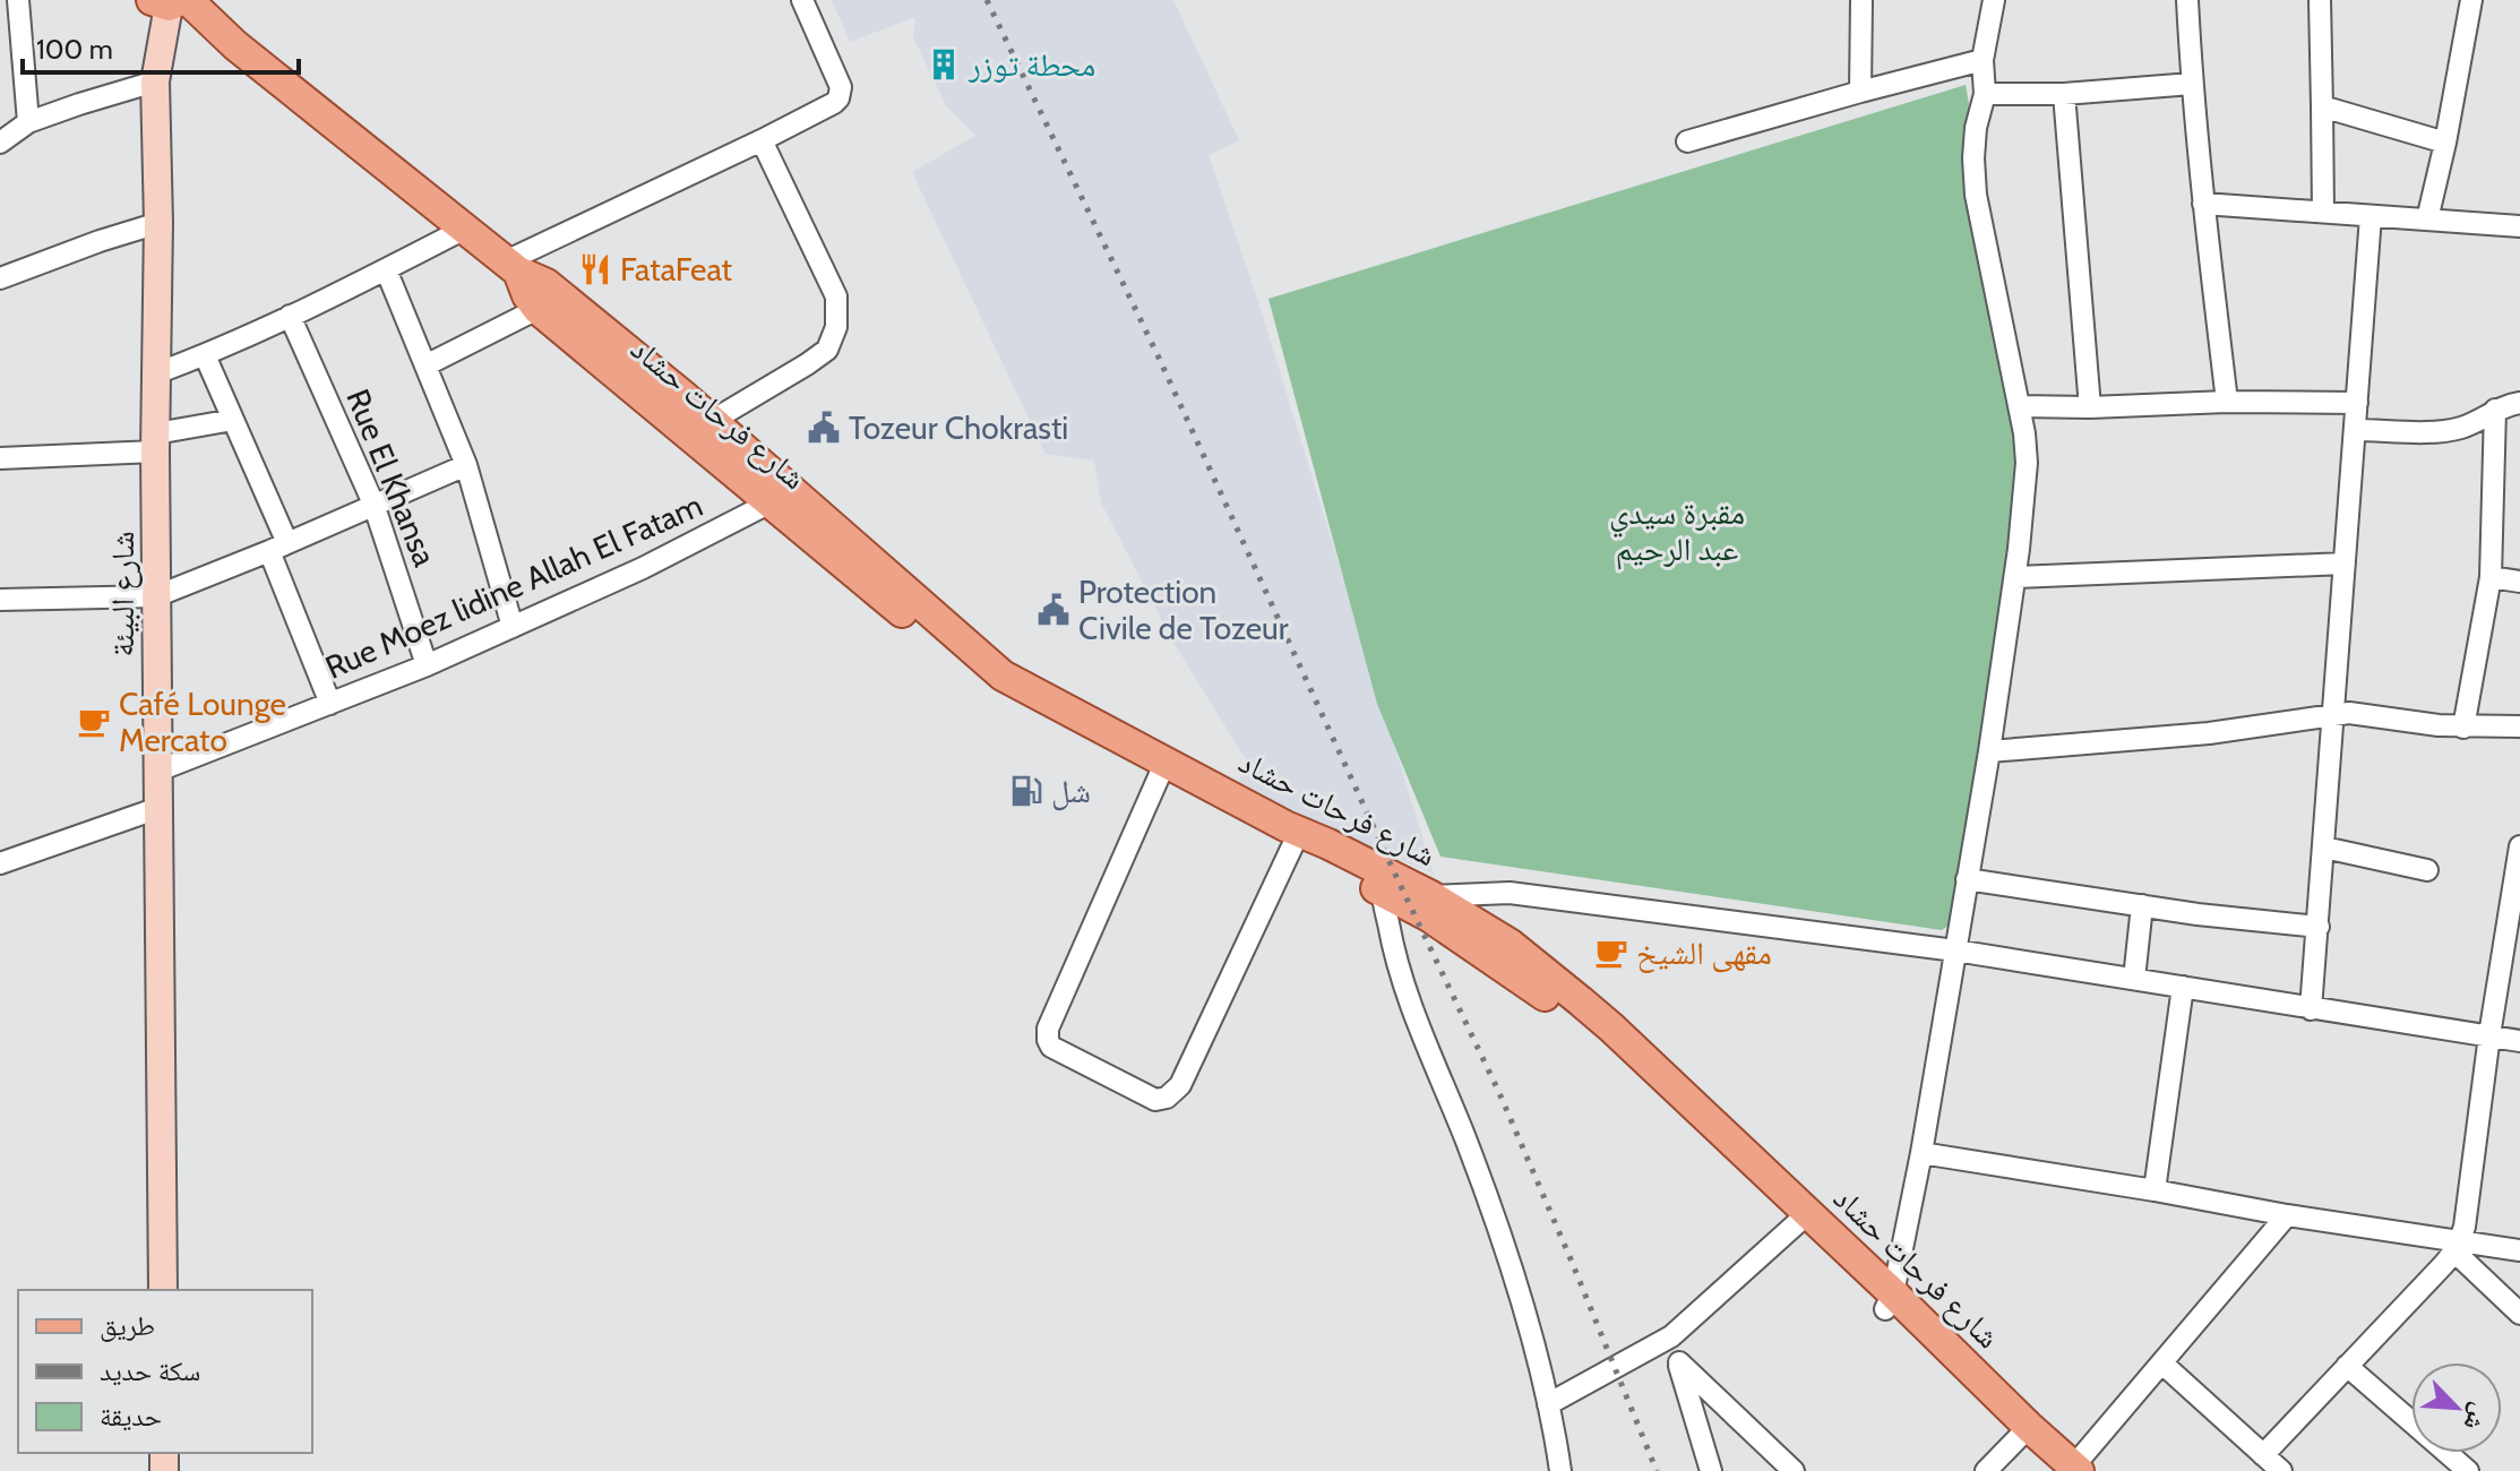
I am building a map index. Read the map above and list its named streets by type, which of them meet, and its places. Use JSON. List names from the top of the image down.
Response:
{
  "streets": {
    "main road": ["شارع فرحات حشاد", "شارع البيئة"],
    "street": ["Rue El Khansa", "Rue Moez lidine Allah El Fatam"]
  },
  "crossings": [
    ["شارع فرحات حشاد", "Rue Moez lidine Allah El Fatam"],
    ["شارع فرحات حشاد", "شارع البيئة"],
    ["Rue El Khansa", "Rue Moez lidine Allah El Fatam"],
    ["Rue Moez lidine Allah El Fatam", "شارع البيئة"]
  ],
  "parks": ["مقبرة سيدي عبد الرحيم"],
  "places": {
    "building": ["محطة توزر"],
    "restaurant": ["FataFeat"],
    "public building": ["Tozeur Chokrasti", "Protection Civile de Tozeur"],
    "cafe": ["Café Lounge Mercato", "مقهى الشيخ"],
    "fuel station": ["شل"]
  },
  "legend": ["طريق", "سكة حديد", "حديقة"],
  "scale_bar": "100 m",
  "north": "bottom right"
}
